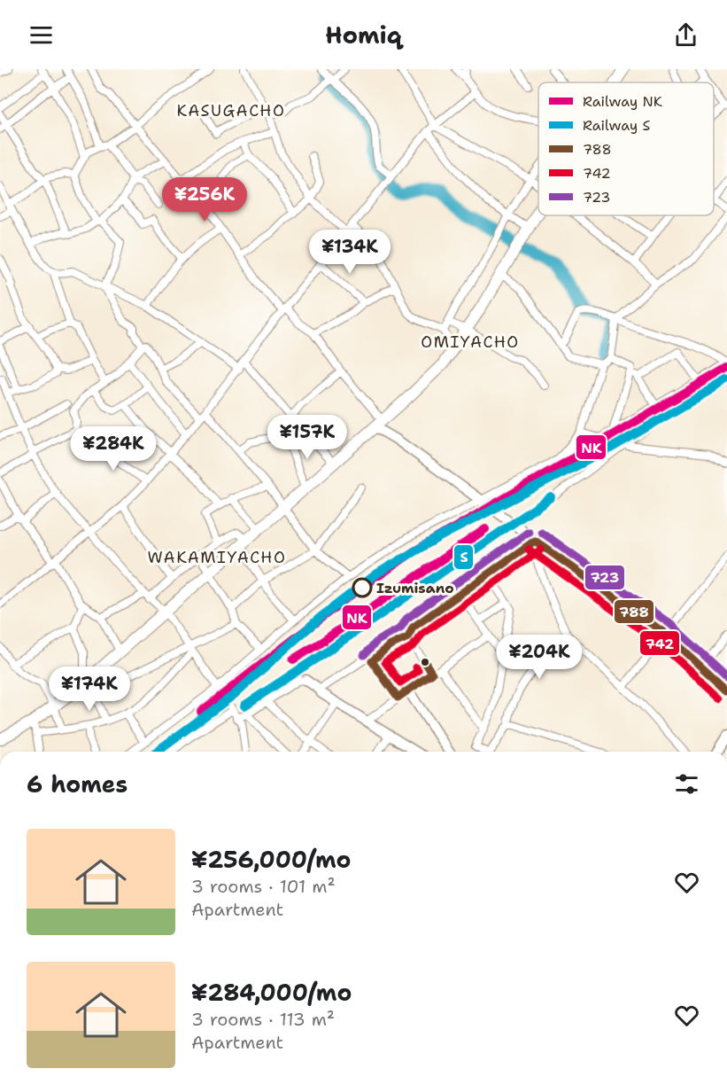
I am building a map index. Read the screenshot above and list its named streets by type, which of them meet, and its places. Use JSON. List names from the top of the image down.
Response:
{
  "districts": ["KASUGACHO", "OMIYACHO", "WAKAMIYACHO"],
  "places": ["Izumisano"],
  "lines": [
    "rail line NK",
    "rail line S",
    "transit line 723",
    "transit line 788",
    "transit line 742"
  ],
  "legend": [
    "Railway NK",
    "Railway S",
    "788",
    "742",
    "723"
  ],
  "page": {
    "header": "Homiq",
    "price": [
      "¥256K",
      "¥134K",
      "¥157K",
      "¥284K",
      "¥204K",
      "¥174K"
    ],
    "heading": "6 homes",
    "list": [
      {
        "name": "¥256,000/mo",
        "note": "3 rooms · 101 m² · Apartment"
      },
      {
        "name": "¥284,000/mo",
        "note": "3 rooms · 113 m² · Apartment"
      }
    ]
  }
}
